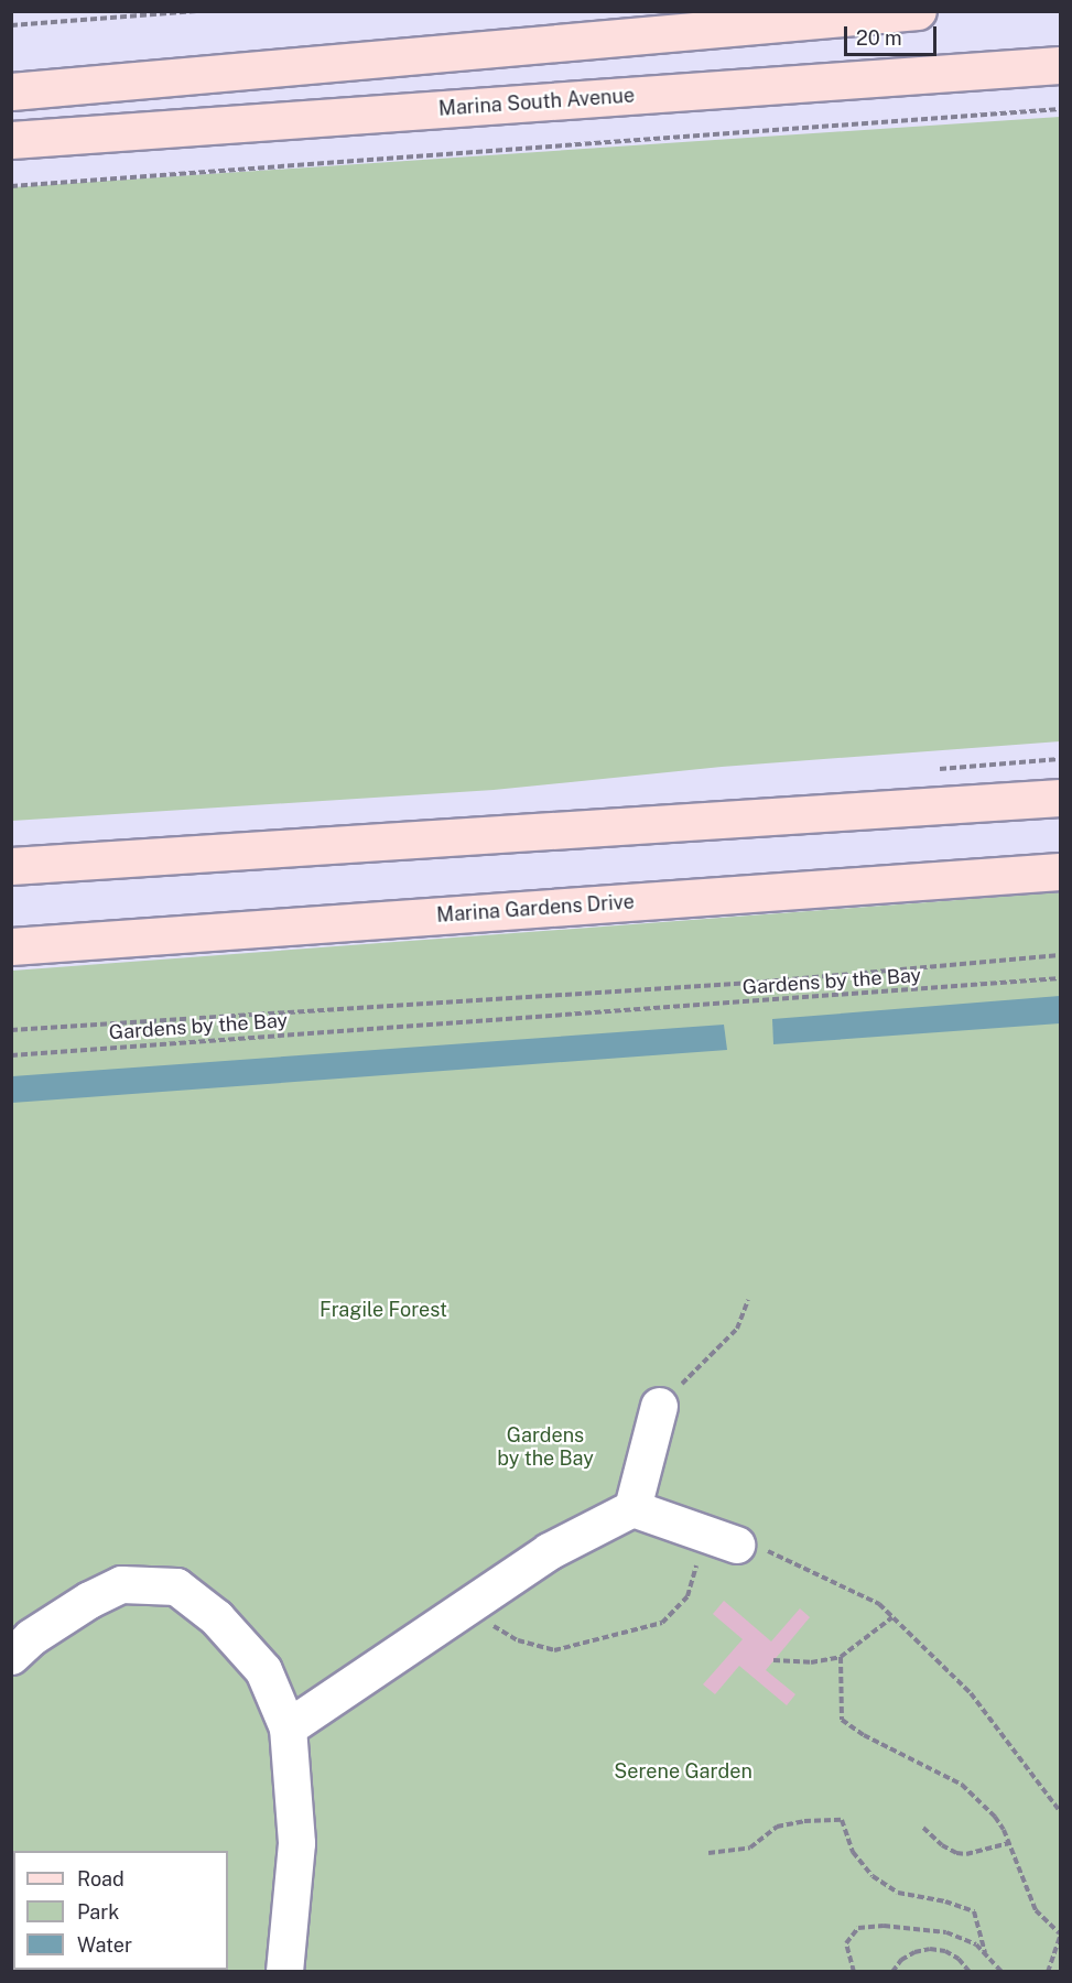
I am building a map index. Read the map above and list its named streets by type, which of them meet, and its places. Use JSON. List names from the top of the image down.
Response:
{
  "streets": {
    "main road": ["Marina South Avenue", "Marina Gardens Drive"],
    "path": ["Gardens by the Bay"]
  },
  "parks": ["Fragile Forest", "Gardens by the Bay", "Serene Garden"],
  "legend": ["Road", "Park", "Water"],
  "scale_bar": "20 m"
}
